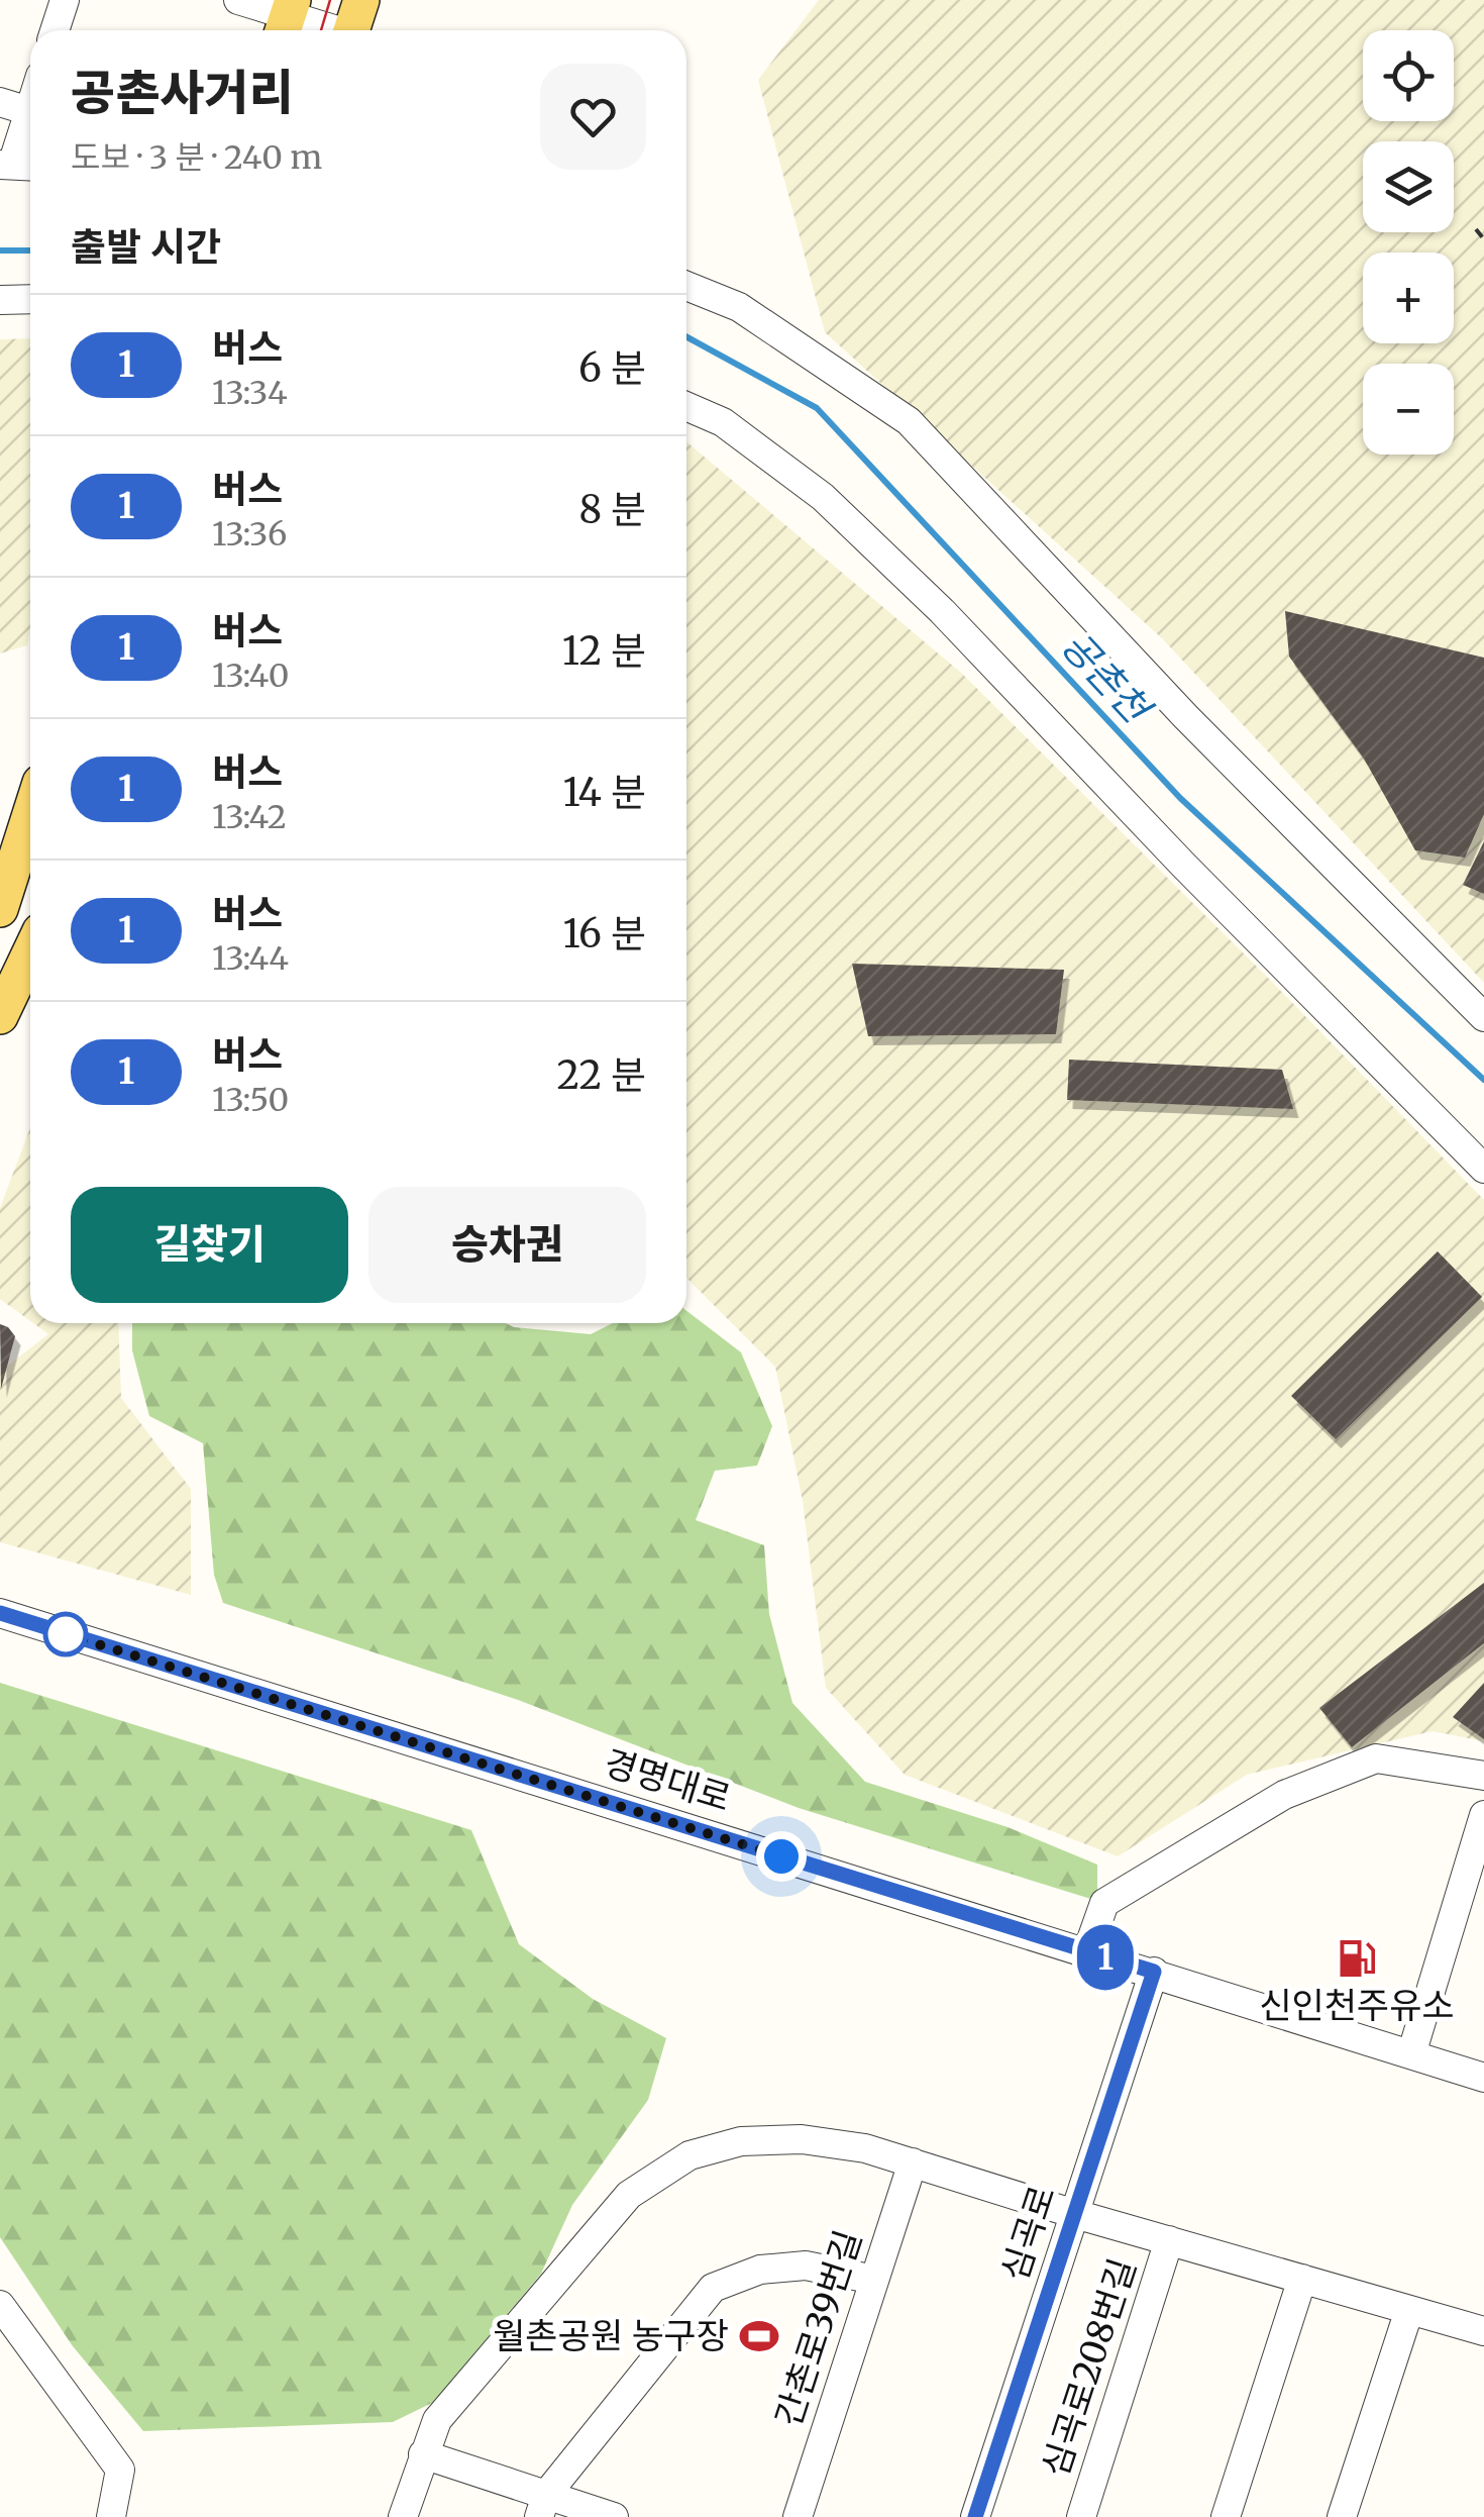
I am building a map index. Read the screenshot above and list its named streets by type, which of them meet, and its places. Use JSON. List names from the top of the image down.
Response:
{
  "streets": {
    "street": [
      "경명대로",
      "심곡로",
      "간촌로39번길",
      "심곡로208번길"
    ]
  },
  "crossings": [
    ["경명대로", "심곡로"],
    ["심곡로", "심곡로208번길"],
    ["간촌로39번길", "심곡로208번길"]
  ],
  "water": ["공촌천"],
  "places": {
    "fuel station": ["신인천주유소"],
    "sports": ["월촌공원 농구장"]
  },
  "lines": ["bus line 1"],
  "page": {
    "on_map": "1",
    "map_buttons": ["+", "−"],
    "heading": [
      ["공촌사거리", "도보 · 3 분 · 240 m"],
      "출발 시간"
    ],
    "list": [
      {
        "mark": "1",
        "name": "버스",
        "note": "13:34",
        "value": "6 분"
      },
      {
        "mark": "1",
        "name": "버스",
        "note": "13:36",
        "value": "8 분"
      },
      {
        "mark": "1",
        "name": "버스",
        "note": "13:40",
        "value": "12 분"
      },
      {
        "mark": "1",
        "name": "버스",
        "note": "13:42",
        "value": "14 분"
      },
      {
        "mark": "1",
        "name": "버스",
        "note": "13:44",
        "value": "16 분"
      },
      {
        "mark": "1",
        "name": "버스",
        "note": "13:50",
        "value": "22 분"
      }
    ],
    "buttons": ["길찾기", "승차권"]
  }
}
